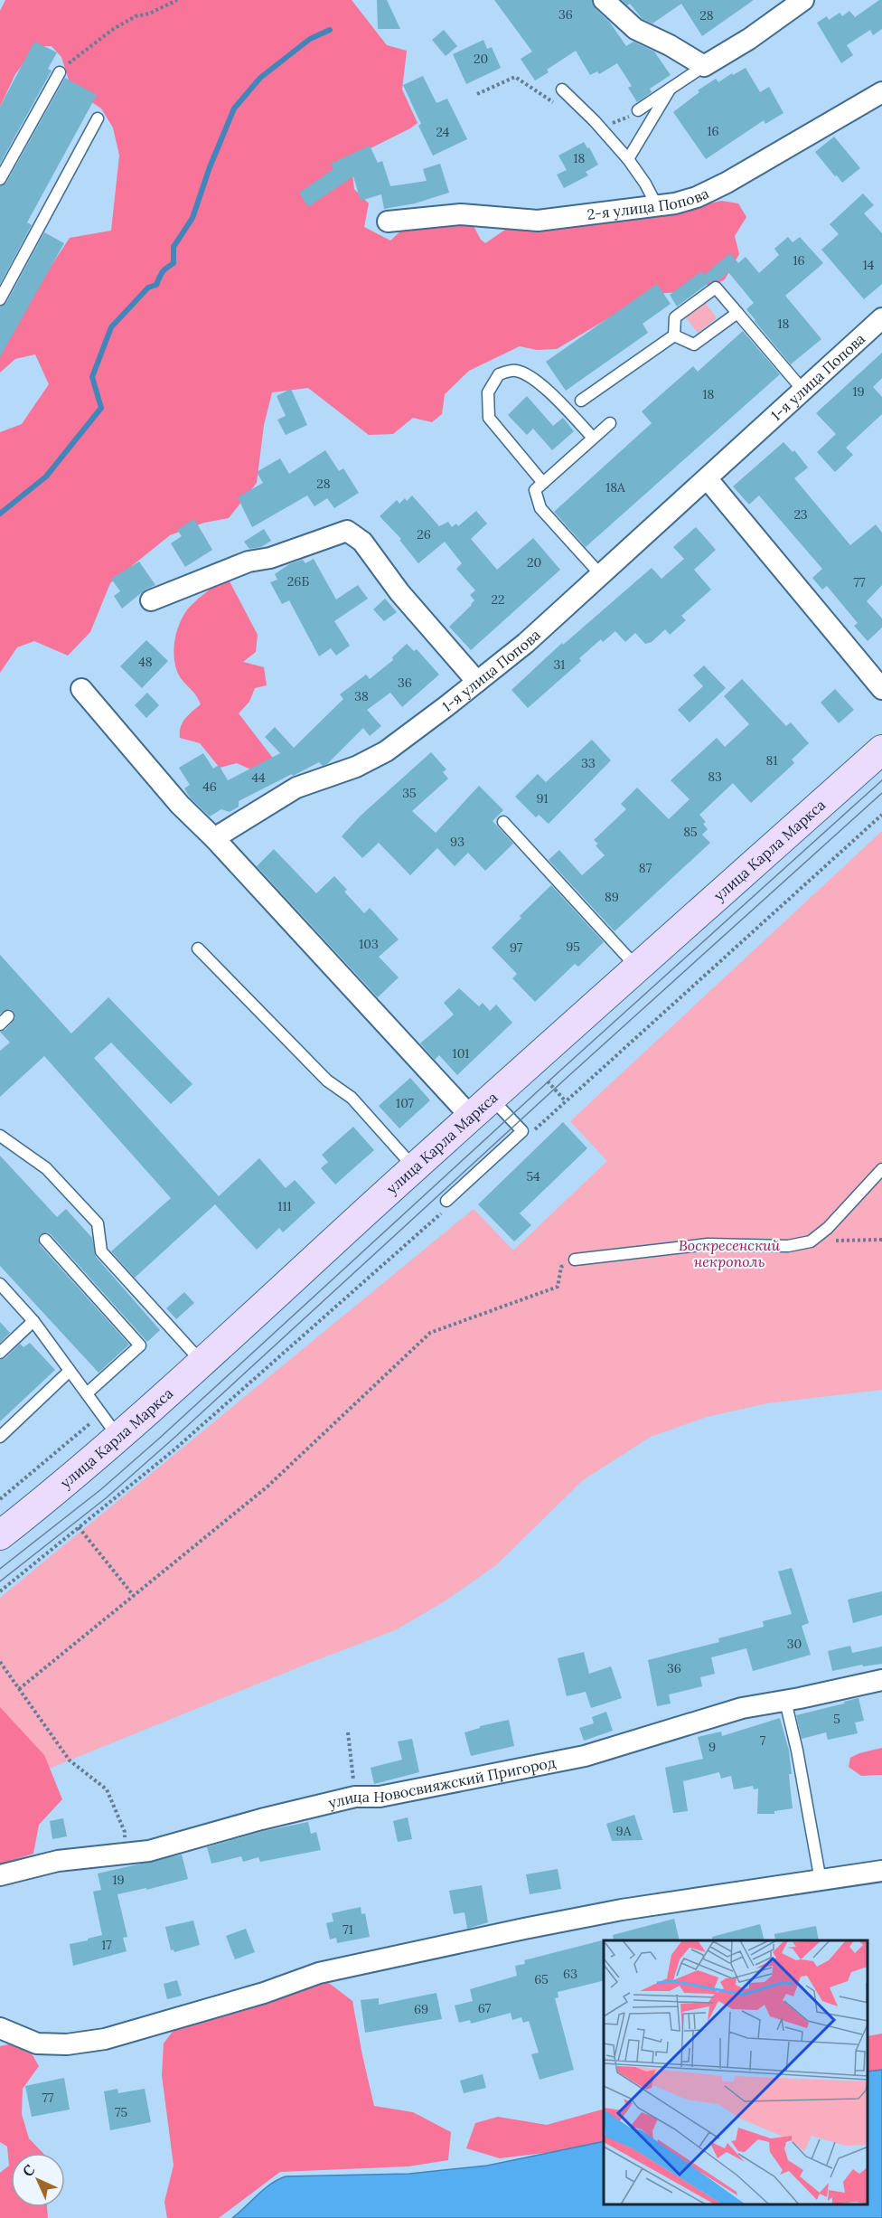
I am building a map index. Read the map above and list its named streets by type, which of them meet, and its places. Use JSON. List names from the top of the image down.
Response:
{
  "streets": {
    "main road": ["улица Карла Маркса"],
    "street": ["2-я улица Попова", "1-я улица Попова", "улица Новосвияжский Пригород"]
  },
  "parks": ["Воскресенский некрополь"],
  "house_numbers": [
    "36",
    "28",
    "20",
    "16",
    "24",
    "18",
    "16",
    "14",
    "18",
    "19",
    "18",
    "28",
    "18А",
    "23",
    "26",
    "20",
    "26Б",
    "77",
    "22",
    "48",
    "31",
    "36",
    "38",
    "81",
    "33",
    "83",
    "44",
    "46",
    "35",
    "91",
    "85",
    "93",
    "87",
    "89",
    "103",
    "95",
    "97",
    "101",
    "107",
    "54",
    "111",
    "30",
    "36",
    "5",
    "7",
    "9",
    "9А",
    "19",
    "71",
    "17",
    "63",
    "65",
    "67",
    "69",
    "77",
    "75"
  ],
  "north": "top left"
}
